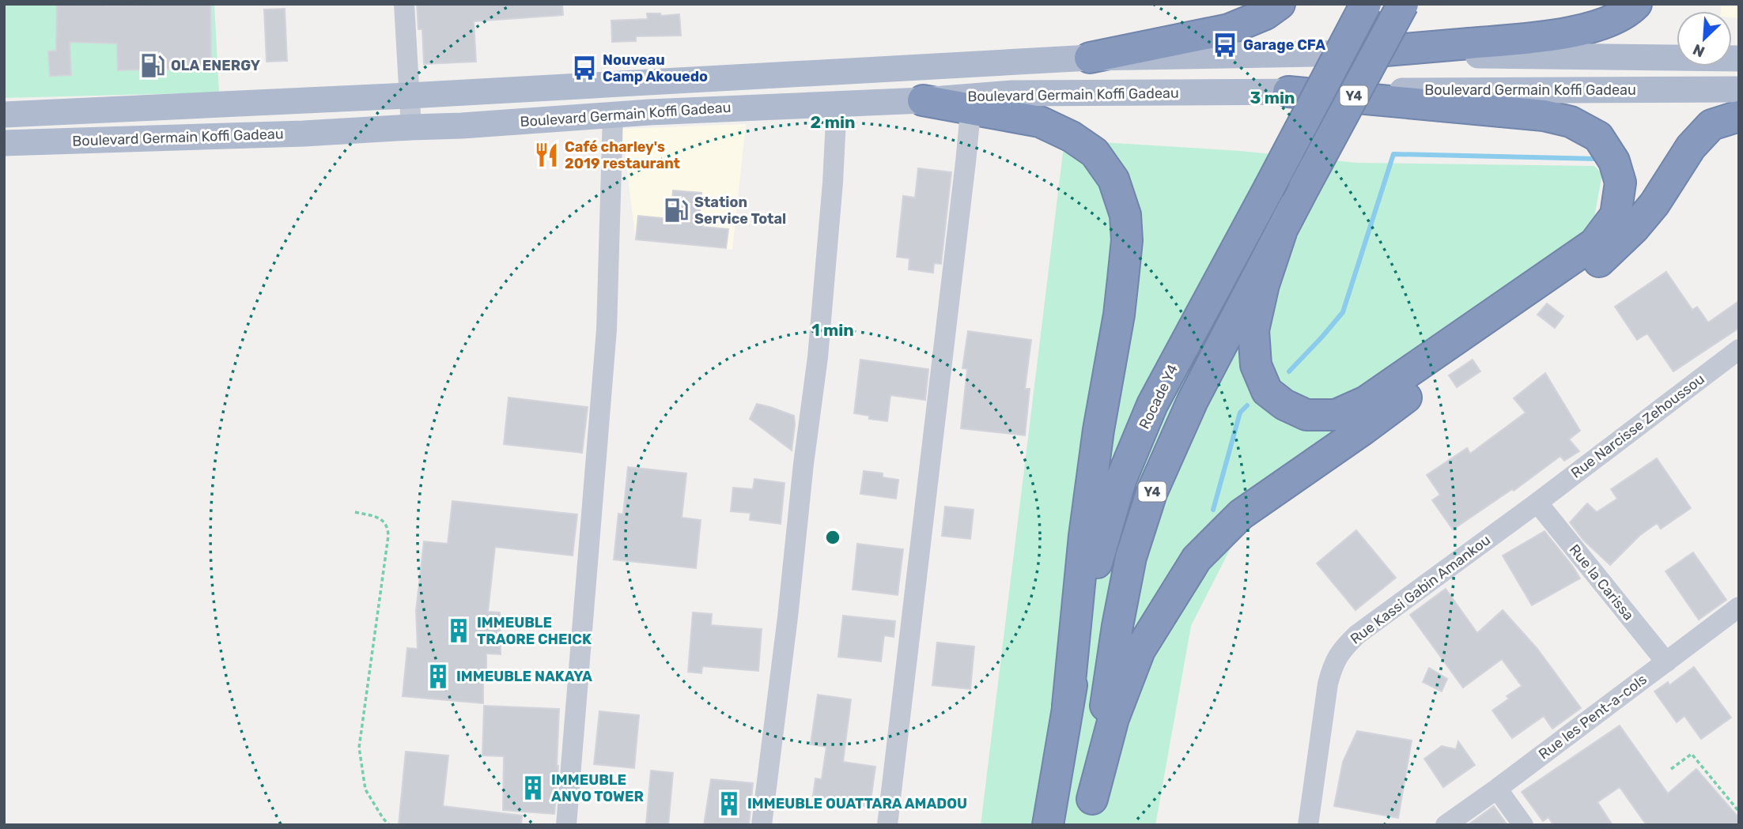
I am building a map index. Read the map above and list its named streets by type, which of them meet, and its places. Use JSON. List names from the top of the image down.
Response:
{
  "streets": {
    "highway": ["Y4", "Rocade Y4"],
    "main road": ["Boulevard Germain Koffi Gadeau"],
    "street": [
      "Rue Narcisse Zehoussou",
      "Rue la Carissa",
      "Rue Kassi Gabin Amankou",
      "Rue les Pent-a-cols"
    ]
  },
  "crossings": [
    ["Rue Narcisse Zehoussou", "Rue la Carissa"],
    ["Rue Narcisse Zehoussou", "Rue Kassi Gabin Amankou"],
    ["Rue la Carissa", "Rue Kassi Gabin Amankou"],
    ["Rue la Carissa", "Rue les Pent-a-cols"]
  ],
  "places": {
    "bus stop": ["Garage CFA", "Nouveau Camp Akouedo"],
    "fuel station": ["OLA ENERGY", "Station Service Total"],
    "restaurant": ["Café charley's 2019 restaurant"],
    "building": [
      "IMMEUBLE TRAORE CHEICK",
      "IMMEUBLE NAKAYA",
      "IMMEUBLE ANVO TOWER",
      "IMMEUBLE OUATTARA AMADOU"
    ]
  },
  "north": "bottom left",
  "rings": ["3 min", "2 min", "1 min"]
}
